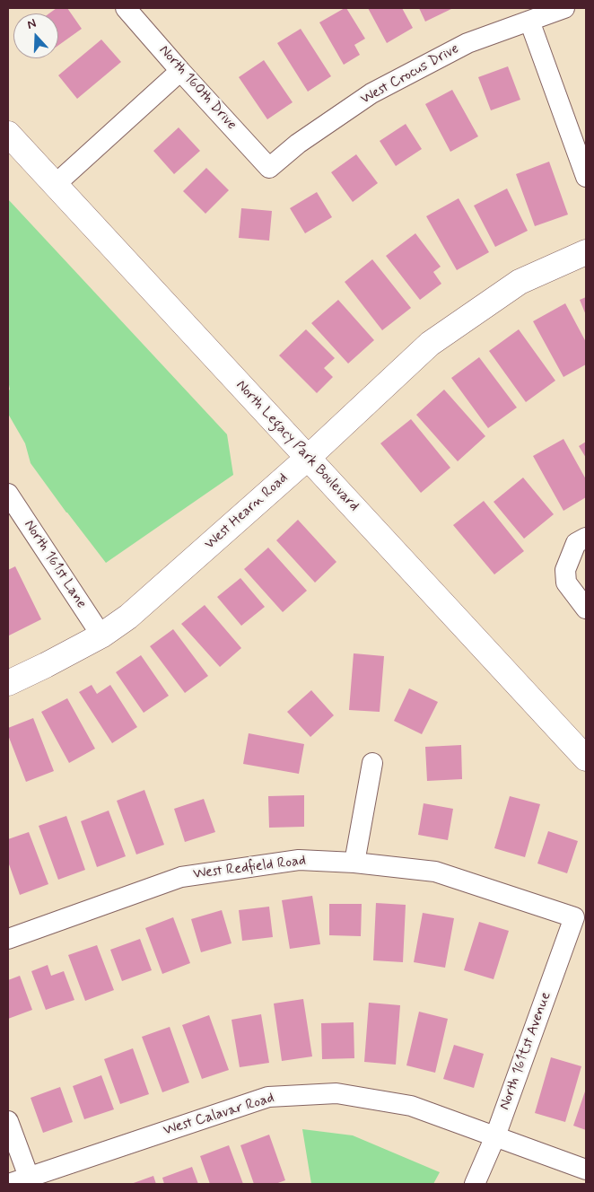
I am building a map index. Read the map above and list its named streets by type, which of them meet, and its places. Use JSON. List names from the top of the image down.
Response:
{
  "streets": {
    "street": [
      "West Crocus Drive",
      "North 160th Drive",
      "North Legacy Park Boulevard",
      "West Hearn Road",
      "North 161st Lane",
      "West Redfield Road",
      "North 161tst Avenue",
      "West Calavar Road"
    ]
  },
  "crossings": [
    ["West Crocus Drive", "North 160th Drive"],
    ["North Legacy Park Boulevard", "West Hearn Road"],
    ["West Hearn Road", "North 161st Lane"],
    ["West Redfield Road", "North 161tst Avenue"],
    ["North 161tst Avenue", "West Calavar Road"]
  ],
  "north": "top"
}
